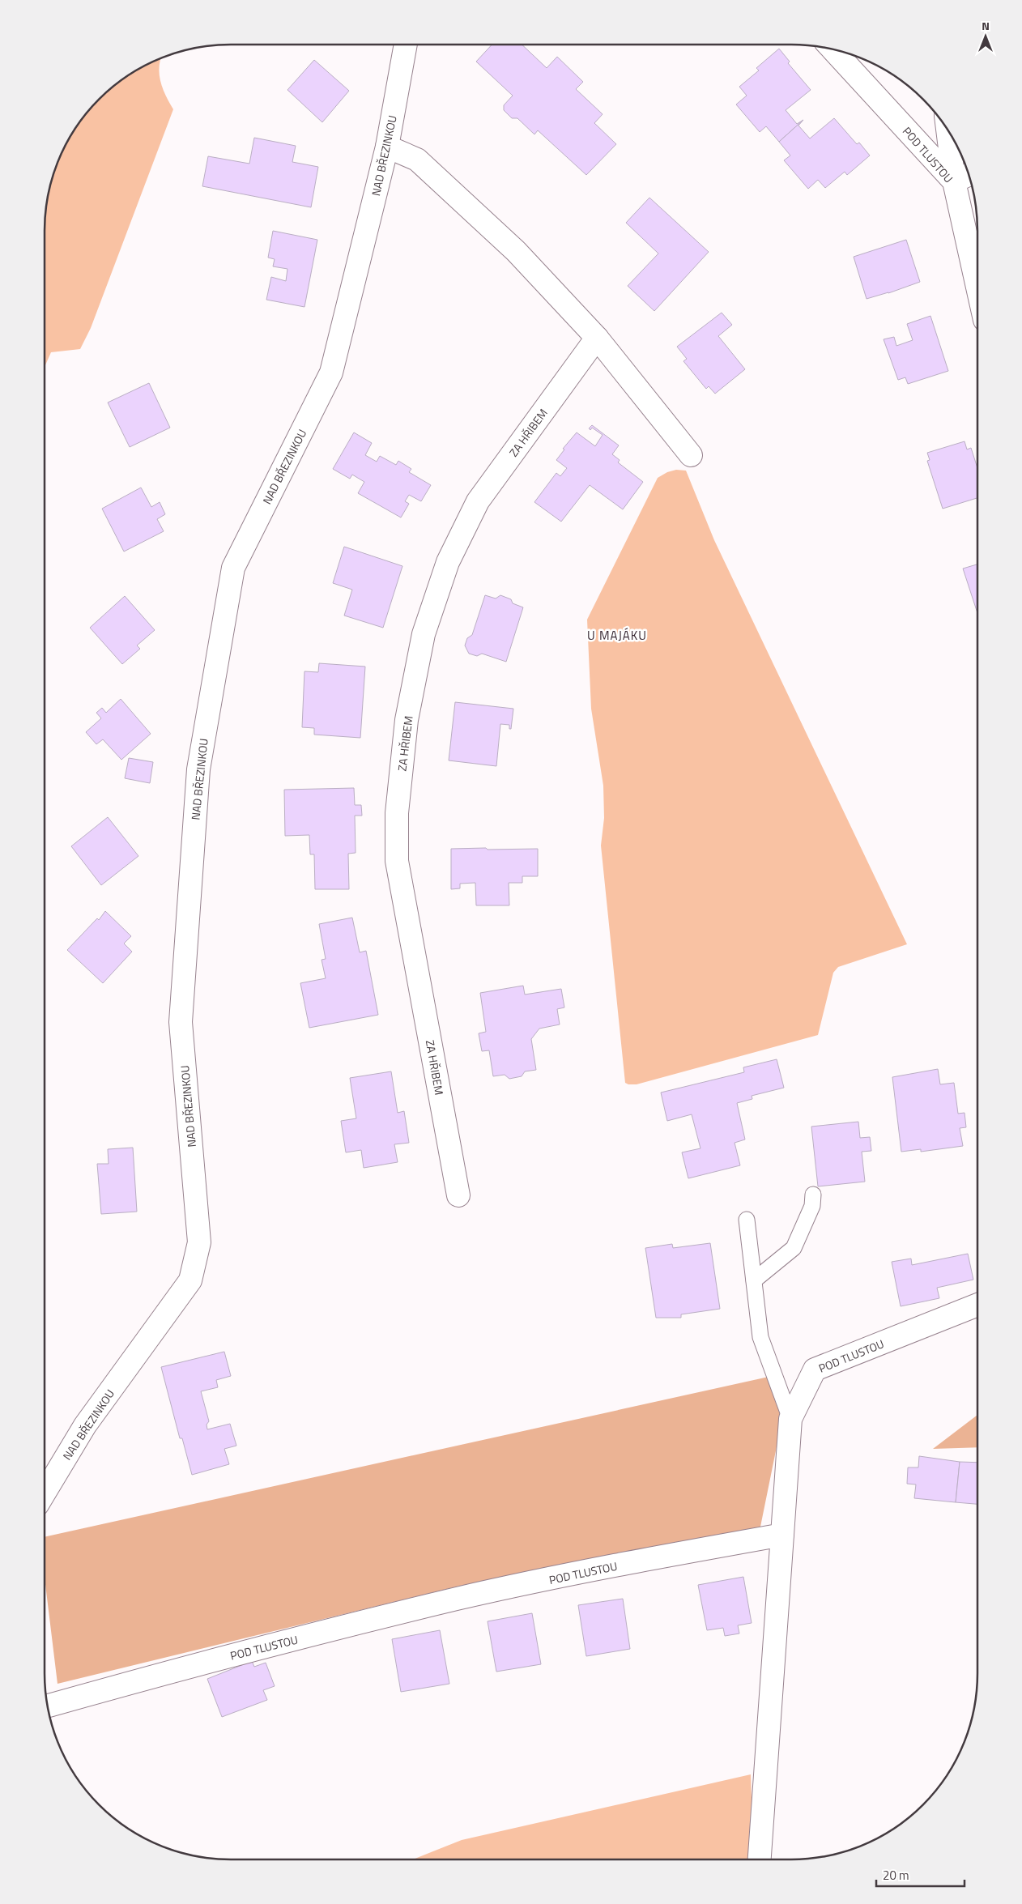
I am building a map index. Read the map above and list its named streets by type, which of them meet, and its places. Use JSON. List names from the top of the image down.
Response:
{
  "streets": {
    "street": ["POD TLUSTOU", "NAD BŘEZINKOU", "ZA HŘIBEM"]
  },
  "districts": ["U MAJÁKU"],
  "scale_bar": "20 m",
  "north": "top"
}
